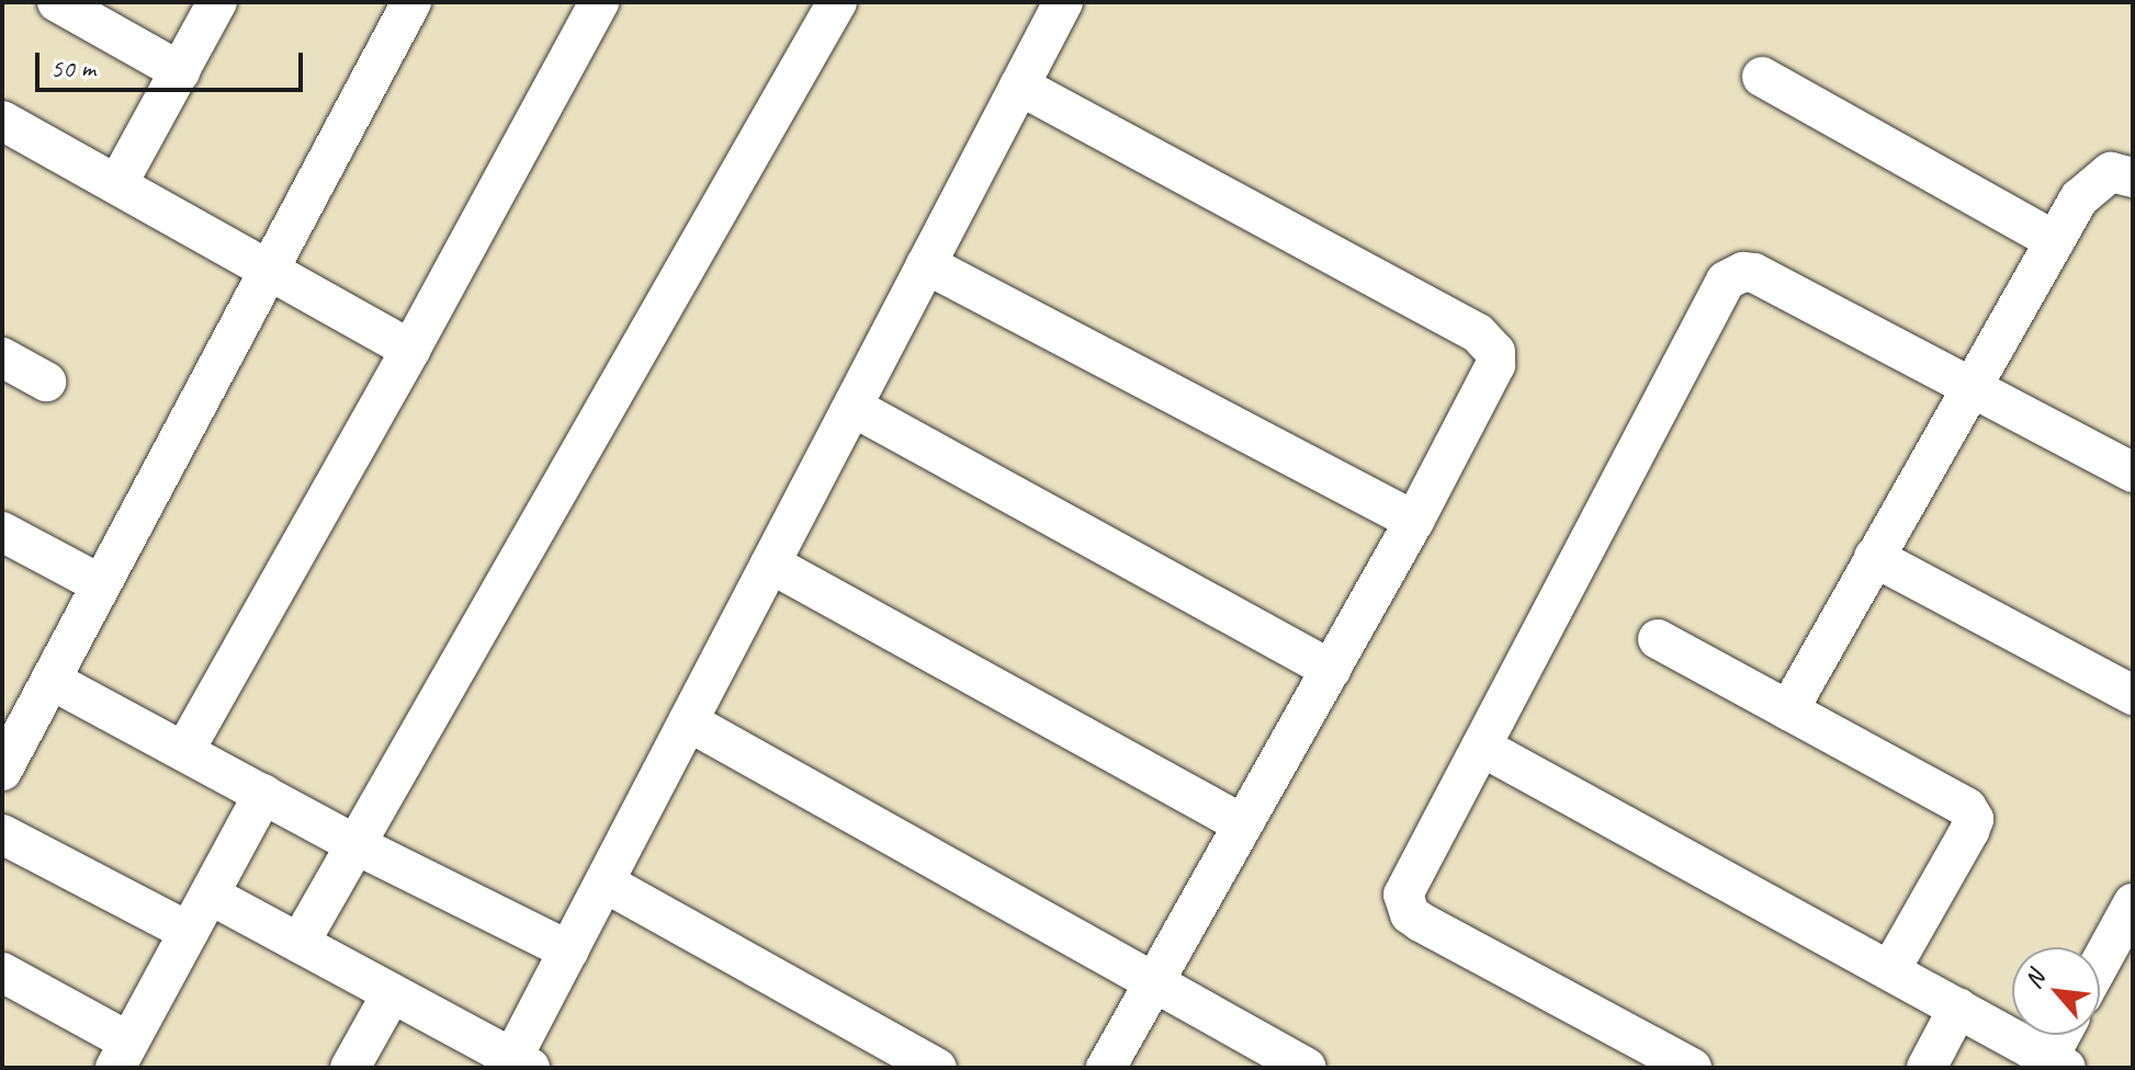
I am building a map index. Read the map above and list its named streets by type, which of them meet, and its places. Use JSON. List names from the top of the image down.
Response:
{
  "scale_bar": "50 m",
  "north": "top left"
}
